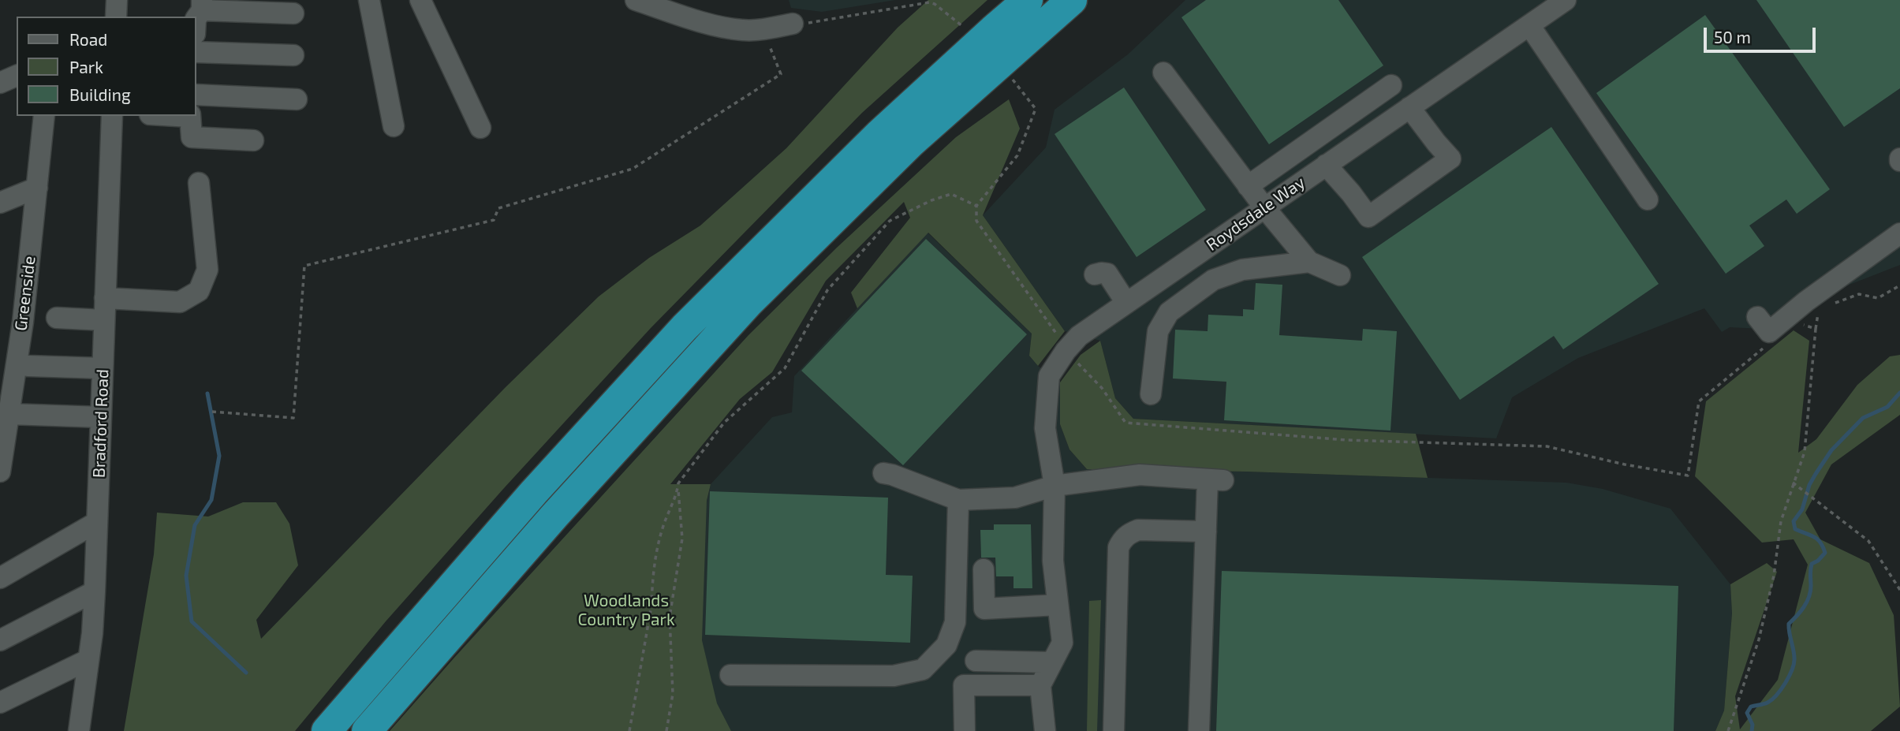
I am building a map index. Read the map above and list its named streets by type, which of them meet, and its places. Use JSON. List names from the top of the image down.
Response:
{
  "streets": {
    "street": ["Roydsdale Way", "Greenside", "Bradford Road"]
  },
  "parks": ["Woodlands Country Park"],
  "legend": ["Road", "Park", "Building"],
  "scale_bar": "50 m"
}
